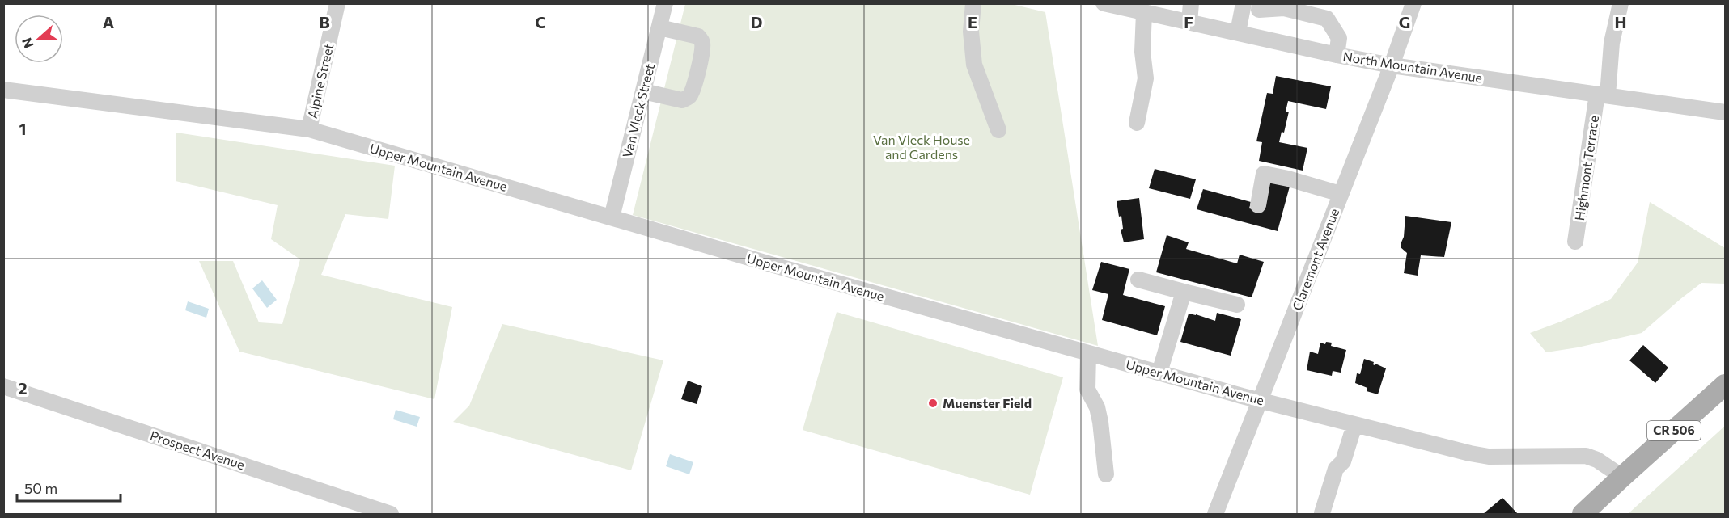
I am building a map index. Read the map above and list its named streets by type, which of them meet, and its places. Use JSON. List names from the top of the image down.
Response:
{
  "streets": {
    "main road": ["CR 506"],
    "street": [
      "North Mountain Avenue",
      "Alpine Street",
      "Van Vleck Street",
      "Upper Mountain Avenue",
      "Highmont Terrace",
      "Claremont Avenue",
      "Prospect Avenue"
    ]
  },
  "crossings": [
    ["North Mountain Avenue", "Highmont Terrace"],
    ["North Mountain Avenue", "Claremont Avenue"],
    ["Alpine Street", "Upper Mountain Avenue"],
    ["Van Vleck Street", "Upper Mountain Avenue"],
    ["Upper Mountain Avenue", "Claremont Avenue"],
    ["Upper Mountain Avenue", "CR 506"]
  ],
  "parks": ["Van Vleck House and Gardens"],
  "places": ["Muenster Field"],
  "scale_bar": "50 m",
  "north": "left",
  "grid": {
    "columns": [
      "A",
      "B",
      "C",
      "D",
      "E",
      "F",
      "G",
      "H"
    ],
    "rows": ["1", "2"]
  }
}
